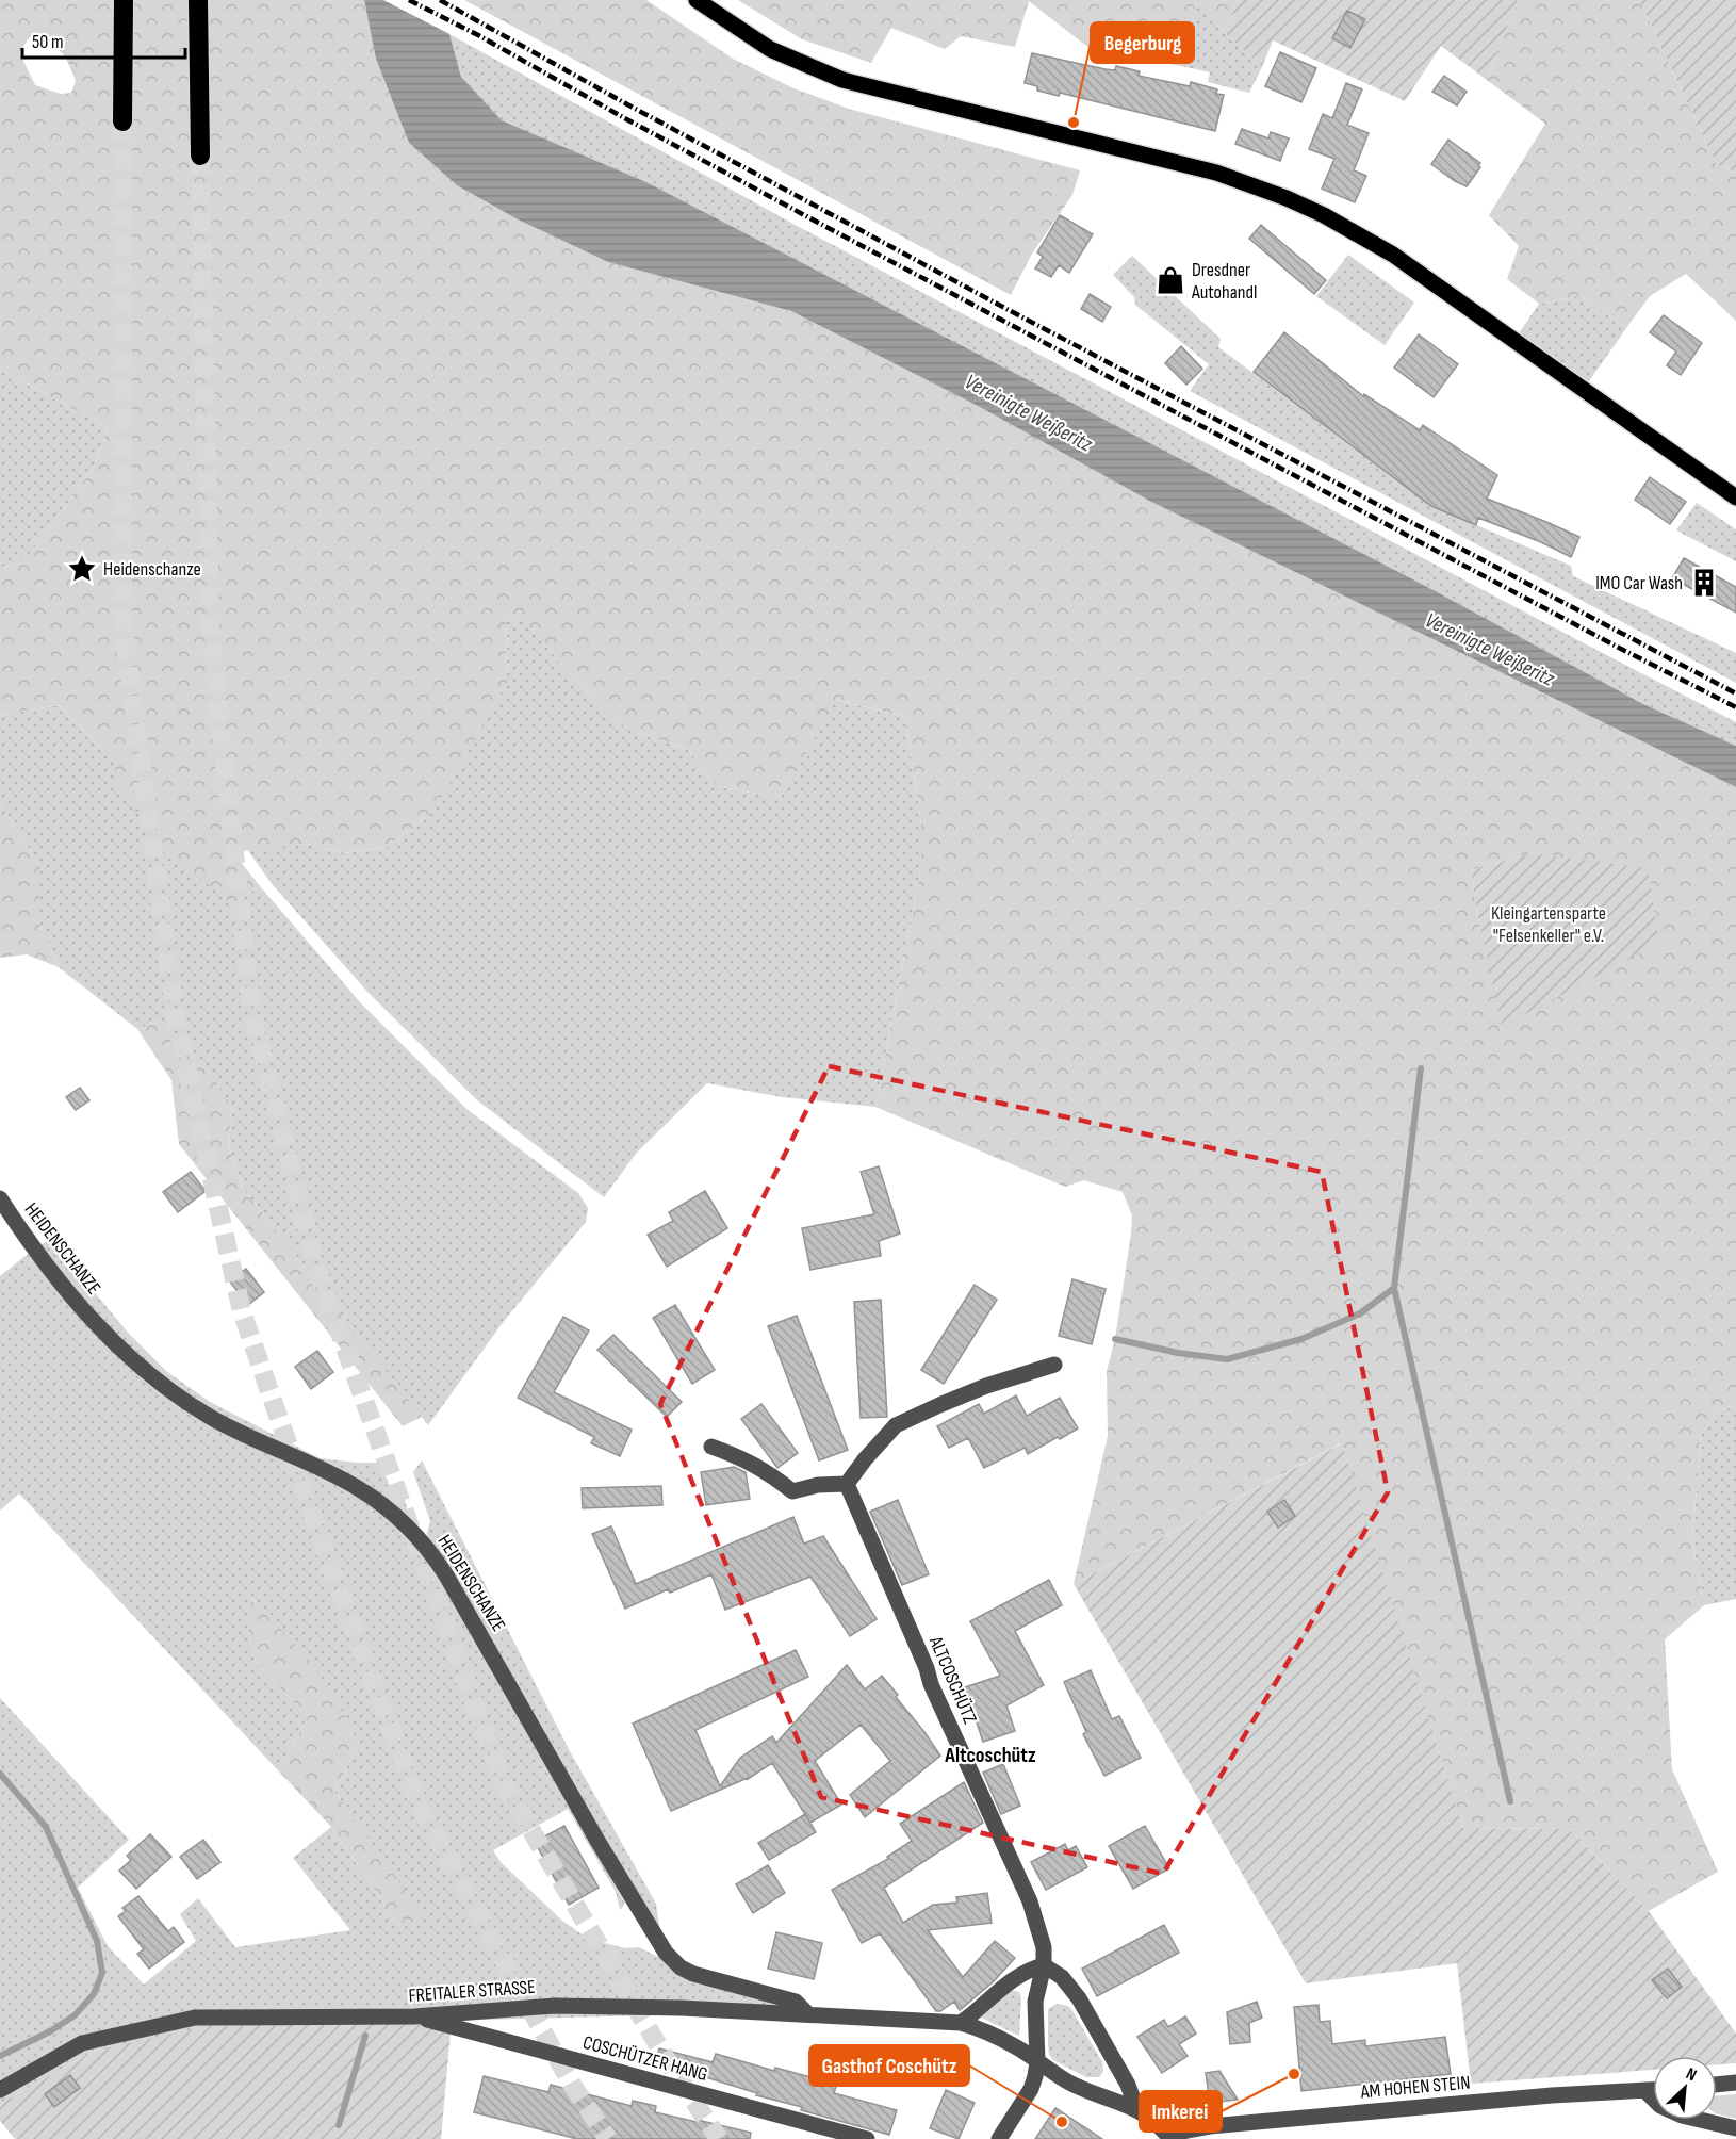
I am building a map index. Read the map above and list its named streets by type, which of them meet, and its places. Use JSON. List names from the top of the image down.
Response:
{
  "streets": {
    "street": [
      "HEIDENSCHANZE",
      "ALTCOSCHÜTZ",
      "FREITALER STRASSE",
      "COSCHÜTZER HANG",
      "AM HOHEN STEIN"
    ]
  },
  "crossings": [
    ["HEIDENSCHANZE", "FREITALER STRASSE"],
    ["FREITALER STRASSE", "COSCHÜTZER HANG"]
  ],
  "districts": ["Altcoschütz"],
  "water": ["Vereinigte Weißeritz"],
  "parks": ["Kleingartensparte \"Felsenkeller\" e.V."],
  "places": {
    "other": ["Begerburg", "Imkerei", "Gasthof Coschütz"],
    "shop": ["Dresdner Autohandl"],
    "place": ["Heidenschanze"],
    "building": ["IMO Car Wash"]
  },
  "scale_bar": "50 m",
  "north": "top right"
}
